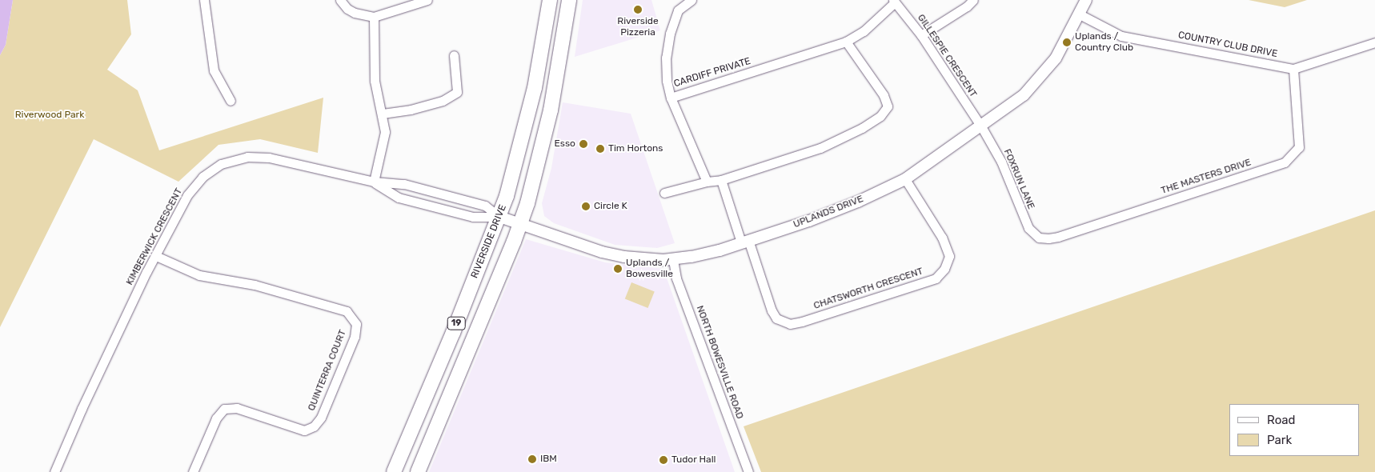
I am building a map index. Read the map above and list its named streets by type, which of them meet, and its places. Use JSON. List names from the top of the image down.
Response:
{
  "streets": {
    "main road": ["RIVERSIDE DRIVE", "19"],
    "street": [
      "COUNTRY CLUB DRIVE",
      "GILLESPIE CRESCENT",
      "CARDIFF PRIVATE",
      "THE MASTERS DRIVE",
      "FOXRUN LANE",
      "UPLANDS DRIVE",
      "KIMBERWICK CRESCENT",
      "CHATSWORTH CRESCENT",
      "NORTH BOWESVILLE ROAD",
      "QUINTERRA COURT"
    ]
  },
  "crossings": [
    ["COUNTRY CLUB DRIVE", "THE MASTERS DRIVE"],
    ["COUNTRY CLUB DRIVE", "UPLANDS DRIVE"],
    ["GILLESPIE CRESCENT", "CARDIFF PRIVATE"],
    ["GILLESPIE CRESCENT", "FOXRUN LANE"],
    ["GILLESPIE CRESCENT", "UPLANDS DRIVE"],
    ["THE MASTERS DRIVE", "FOXRUN LANE"],
    ["FOXRUN LANE", "UPLANDS DRIVE"],
    ["UPLANDS DRIVE", "KIMBERWICK CRESCENT"],
    ["UPLANDS DRIVE", "RIVERSIDE DRIVE"],
    ["UPLANDS DRIVE", "CHATSWORTH CRESCENT"],
    ["UPLANDS DRIVE", "19"],
    ["UPLANDS DRIVE", "NORTH BOWESVILLE ROAD"],
    ["KIMBERWICK CRESCENT", "RIVERSIDE DRIVE"],
    ["KIMBERWICK CRESCENT", "QUINTERRA COURT"]
  ],
  "parks": ["Riverwood Park"],
  "places": [
    "Riverside Pizzeria",
    "Uplands / Country Club",
    "Esso",
    "Tim Hortons",
    "Circle K",
    "Uplands / Bowesville",
    "IBM",
    "Tudor Hall"
  ],
  "legend": ["Road", "Park"]
}
